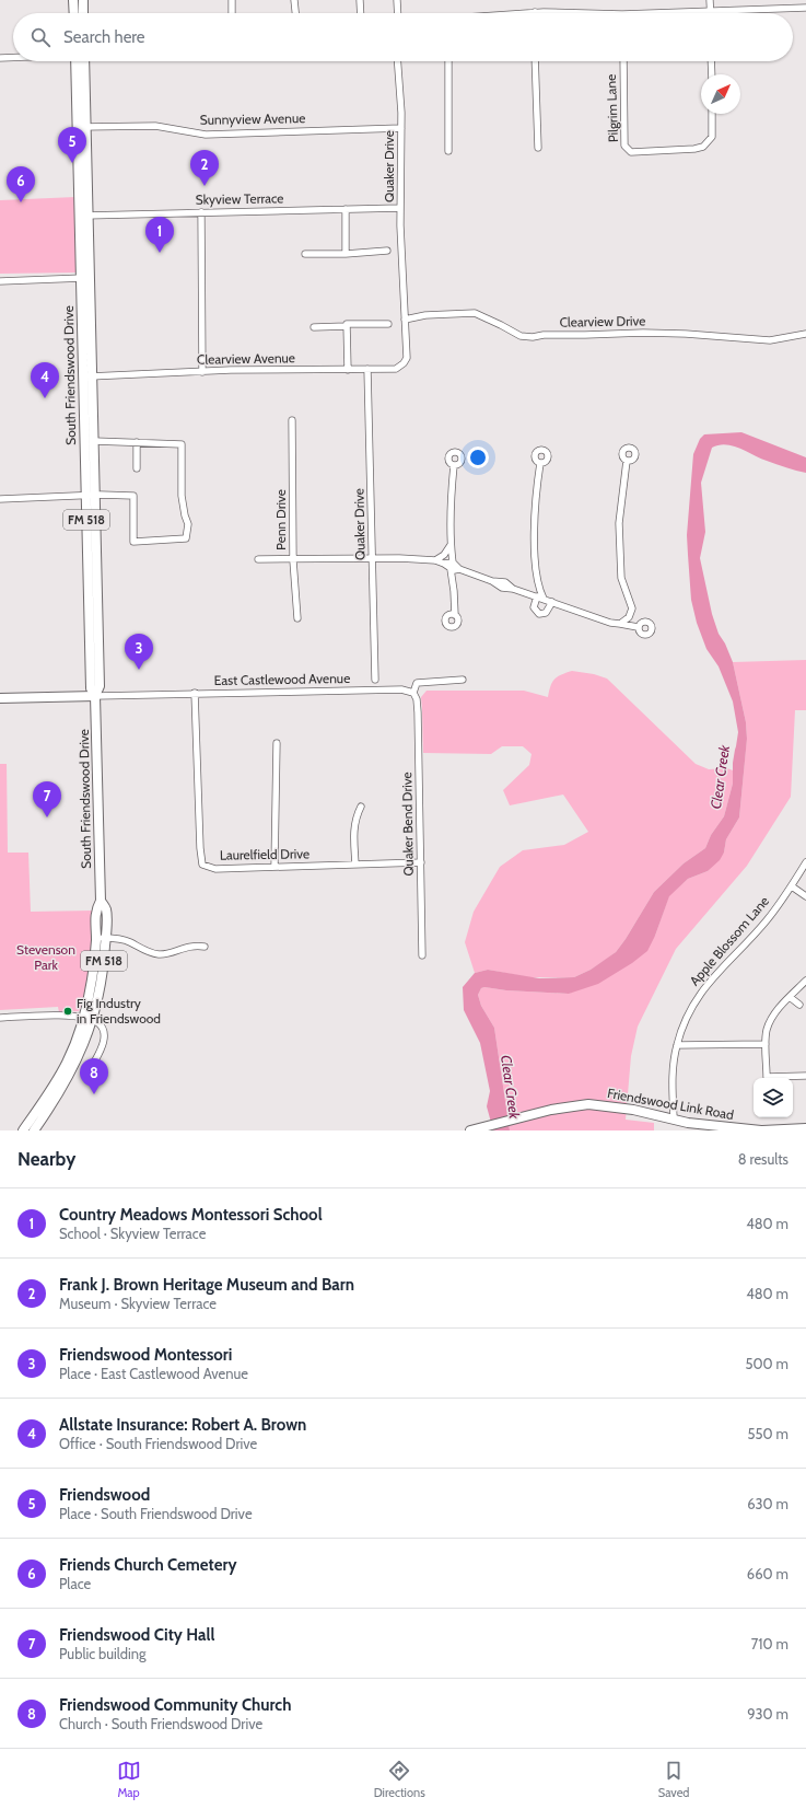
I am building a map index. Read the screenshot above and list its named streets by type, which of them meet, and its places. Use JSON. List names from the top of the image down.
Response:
{
  "streets": {
    "main road": ["South Friendswood Drive", "FM 518", "Friendswood Link Road"],
    "street": [
      "Pilgrim Lane",
      "Sunnyview Avenue",
      "Quaker Drive",
      "Skyview Terrace",
      "Clearview Drive",
      "Clearview Avenue",
      "Penn Drive",
      "East Castlewood Avenue",
      "Quaker Bend Drive",
      "Laurelfield Drive",
      "Apple Blossom Lane"
    ]
  },
  "crossings": [
    ["Sunnyview Avenue", "Quaker Drive"],
    ["Sunnyview Avenue", "South Friendswood Drive"],
    ["Quaker Drive", "Skyview Terrace"],
    ["Quaker Drive", "Clearview Drive"],
    ["Quaker Drive", "Clearview Avenue"],
    ["Skyview Terrace", "South Friendswood Drive"],
    ["Clearview Avenue", "South Friendswood Drive"],
    ["South Friendswood Drive", "East Castlewood Avenue"],
    ["East Castlewood Avenue", "Quaker Bend Drive"],
    ["East Castlewood Avenue", "Laurelfield Drive"],
    ["Quaker Bend Drive", "Laurelfield Drive"],
    ["Apple Blossom Lane", "Friendswood Link Road"]
  ],
  "water": ["Clear Creek"],
  "parks": ["Stevenson Park"],
  "places": ["Fig Industry in Friendswood"],
  "north": "top right",
  "page": {
    "search": "Search here",
    "pins": [
      "5",
      "2",
      "6",
      "1",
      "4",
      "3",
      "7",
      "8"
    ],
    "heading": ["Nearby", "8 results"],
    "list": [
      {
        "mark": "1",
        "name": "Country Meadows Montessori School",
        "note": "School · Skyview Terrace",
        "value": "480 m"
      },
      {
        "mark": "2",
        "name": "Frank J. Brown Heritage Museum and Barn",
        "note": "Museum · Skyview Terrace",
        "value": "480 m"
      },
      {
        "mark": "3",
        "name": "Friendswood Montessori",
        "note": "Place · East Castlewood Avenue",
        "value": "500 m"
      },
      {
        "mark": "4",
        "name": "Allstate Insurance: Robert A. Brown",
        "note": "Office · South Friendswood Drive",
        "value": "550 m"
      },
      {
        "mark": "5",
        "name": "Friendswood",
        "note": "Place · South Friendswood Drive",
        "value": "630 m"
      },
      {
        "mark": "6",
        "name": "Friends Church Cemetery",
        "note": "Place",
        "value": "660 m"
      },
      {
        "mark": "7",
        "name": "Friendswood City Hall",
        "note": "Public building",
        "value": "710 m"
      },
      {
        "mark": "8",
        "name": "Friendswood Community Church",
        "note": "Church · South Friendswood Drive",
        "value": "930 m"
      }
    ],
    "nav": ["Map", "Directions", "Saved"]
  }
}
